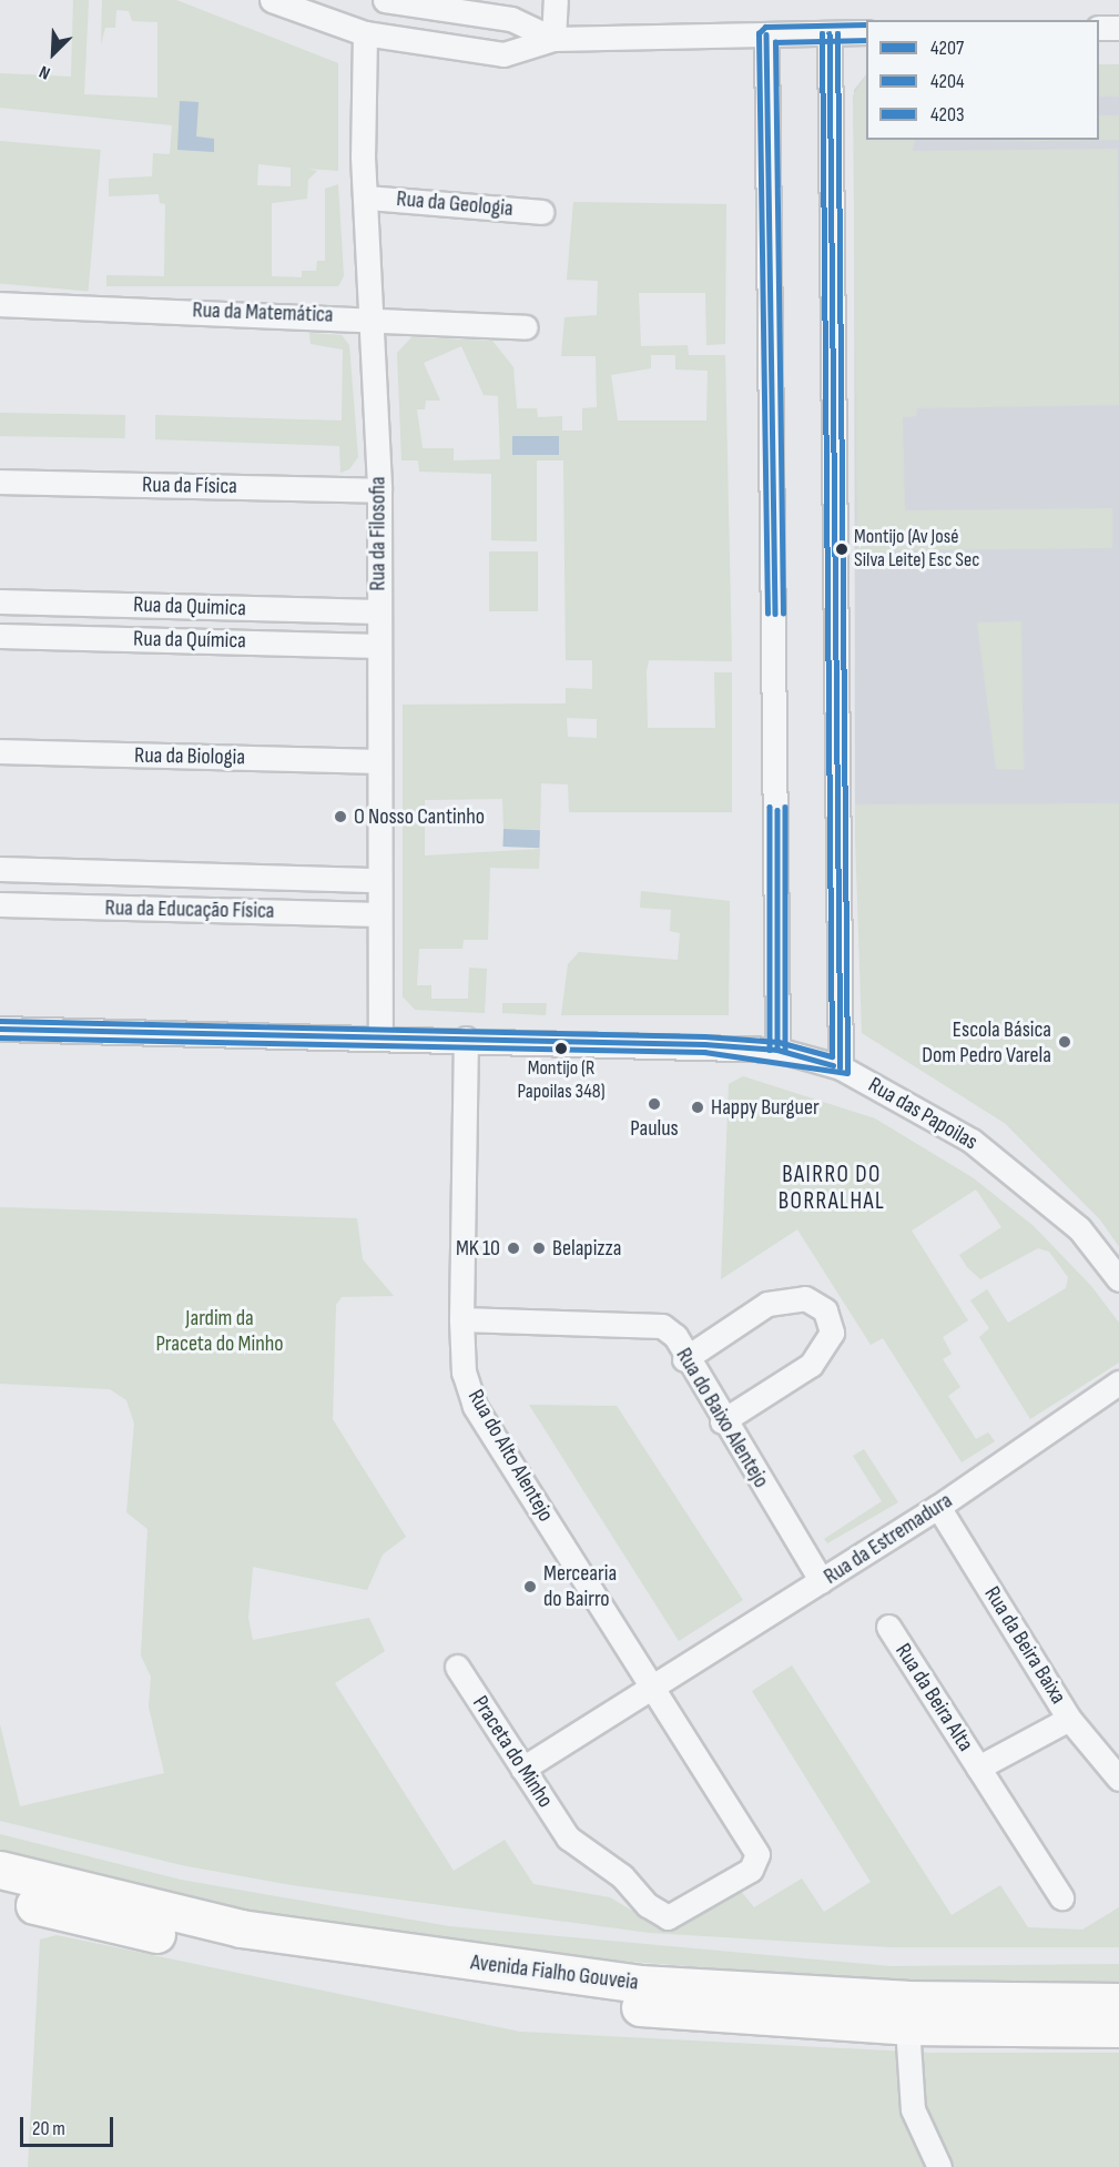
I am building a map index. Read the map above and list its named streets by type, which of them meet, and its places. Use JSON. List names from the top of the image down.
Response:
{
  "streets": {
    "main road": ["Avenida Fialho Gouveia"],
    "street": [
      "Rua da Geologia",
      "Rua da Matemática",
      "Rua da Física",
      "Rua da Filosofia",
      "Rua da Quimica",
      "Rua da Química",
      "Rua da Biologia",
      "Rua da Educação Física",
      "Rua das Papoilas",
      "Rua do Baixo Alentejo",
      "Rua do Alto Alentejo",
      "Rua da Estremadura",
      "Rua da Beira Baixa",
      "Rua da Beira Alta",
      "Praceta do Minho"
    ]
  },
  "crossings": [
    ["Rua da Geologia", "Rua da Filosofia"],
    ["Rua da Matemática", "Rua da Filosofia"],
    ["Rua da Física", "Rua da Filosofia"],
    ["Rua da Filosofia", "Rua da Quimica"],
    ["Rua da Filosofia", "Rua da Química"],
    ["Rua da Filosofia", "Rua da Biologia"],
    ["Rua da Filosofia", "Rua da Educação Física"],
    ["Rua da Filosofia", "Rua das Papoilas"],
    ["Rua das Papoilas", "Rua do Alto Alentejo"],
    ["Rua do Baixo Alentejo", "Rua do Alto Alentejo"],
    ["Rua do Baixo Alentejo", "Rua da Estremadura"],
    ["Rua do Alto Alentejo", "Rua da Estremadura"],
    ["Rua do Alto Alentejo", "Praceta do Minho"],
    ["Rua da Estremadura", "Rua da Beira Baixa"],
    ["Rua da Estremadura", "Praceta do Minho"],
    ["Rua da Beira Baixa", "Rua da Beira Alta"]
  ],
  "districts": ["BAIRRO DO BORRALHAL"],
  "parks": ["Jardim da Praceta do Minho"],
  "places": [
    "Montijo (Av José Silva Leite) Esc Sec",
    "O Nosso Cantinho",
    "Escola Básica Dom Pedro Varela",
    "Montijo (R Papoilas 348)",
    "Paulus",
    "Happy Burguer",
    "MK 10",
    "Belapizza",
    "Mercearia do Bairro"
  ],
  "lines": ["transit line 4203", "transit line 4207", "transit line 4204"],
  "legend": ["4207", "4204", "4203"],
  "scale_bar": "20 m",
  "north": "bottom left"
}
